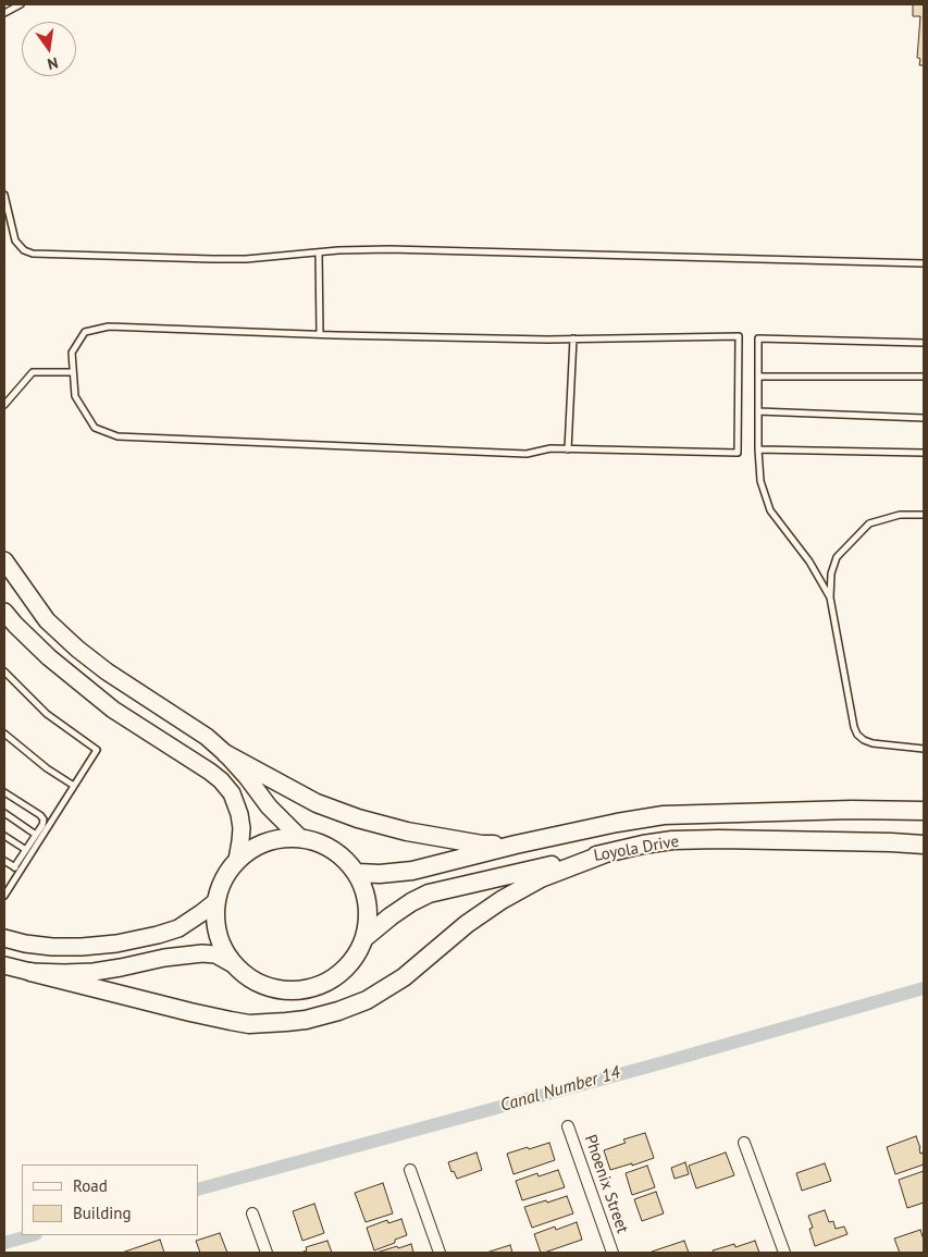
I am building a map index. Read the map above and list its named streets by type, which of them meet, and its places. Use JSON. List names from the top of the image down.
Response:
{
  "streets": {
    "main road": ["Loyola Drive"],
    "street": ["Phoenix Street"]
  },
  "water": ["Canal Number 14"],
  "legend": ["Road", "Building"],
  "north": "bottom"
}
